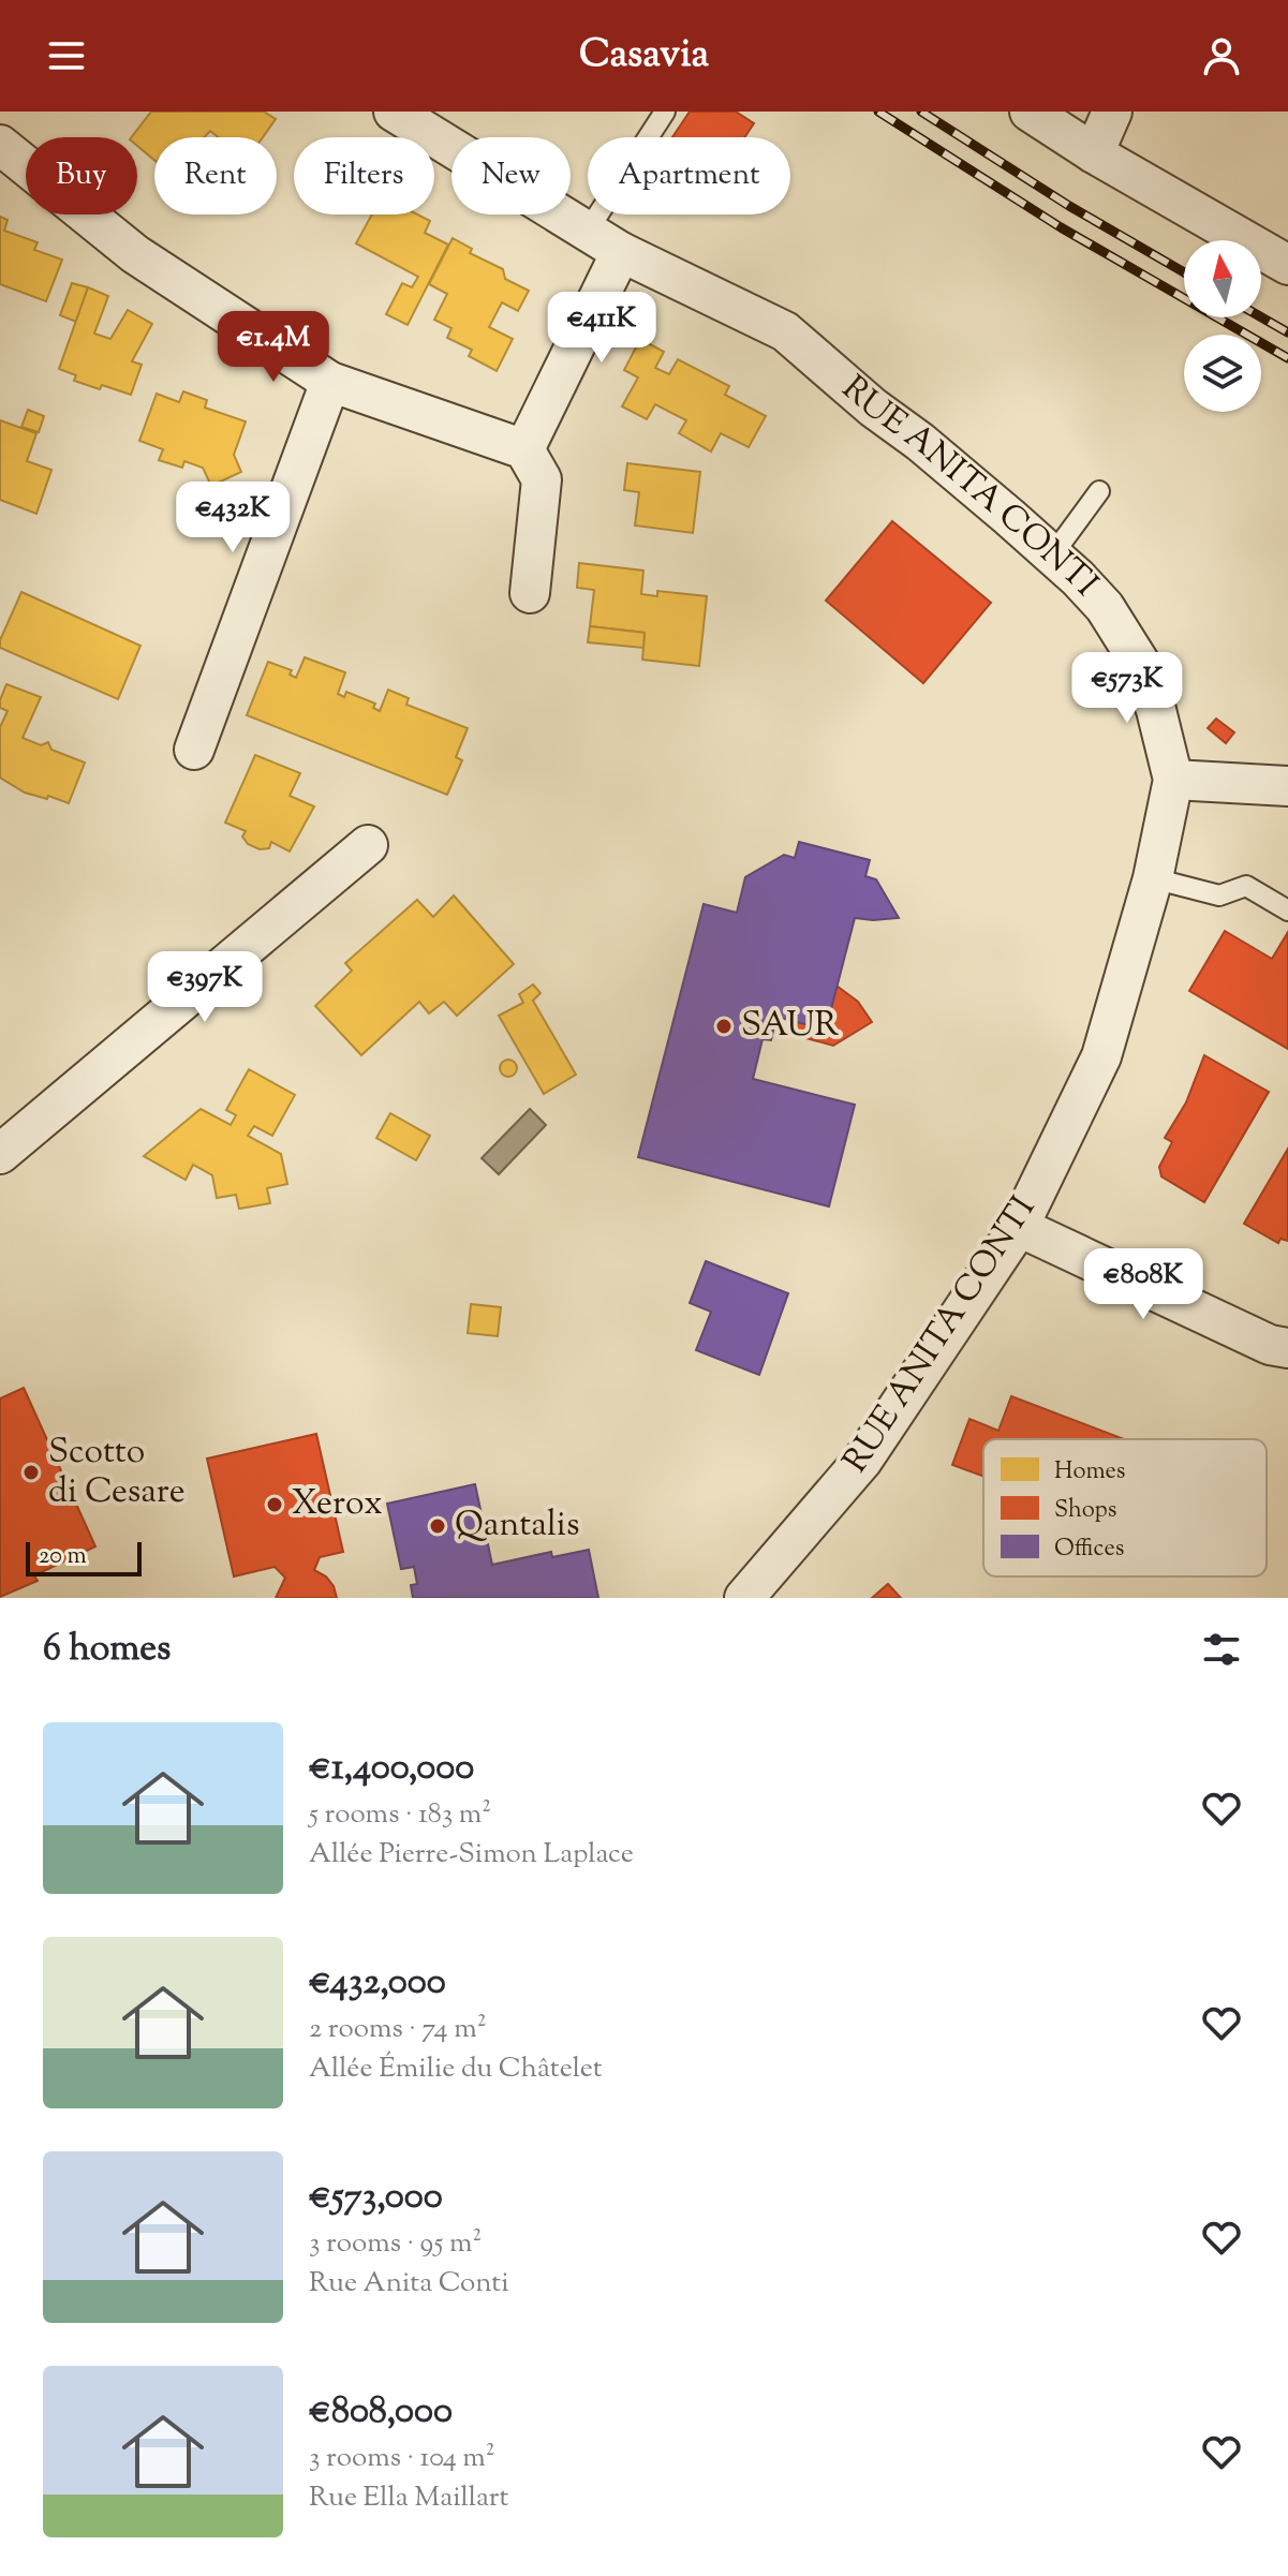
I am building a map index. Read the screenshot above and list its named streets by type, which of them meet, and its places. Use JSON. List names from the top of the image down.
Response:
{
  "streets": {
    "street": ["RUE ANITA CONTI"]
  },
  "places": [
    "SAUR",
    "Scotto di Cesare",
    "Xerox",
    "Qantalis"
  ],
  "legend": ["Homes", "Shops", "Offices"],
  "scale_bar": "20 m",
  "north": "top",
  "page": {
    "header": "Casavia",
    "chip": [
      "Buy",
      "Rent",
      "Filters",
      "New",
      "Apartment"
    ],
    "price": [
      "€411K",
      "€1.4M",
      "€432K",
      "€573K",
      "€397K",
      "€808K"
    ],
    "scale": "20 m",
    "heading": "6 homes",
    "list": [
      {
        "name": "€1,400,000",
        "note": "5 rooms · 183 m² · Allée Pierre-Simon Laplace"
      },
      {
        "name": "€432,000",
        "note": "2 rooms · 74 m² · Allée Émilie du Châtelet"
      },
      {
        "name": "€573,000",
        "note": "3 rooms · 95 m² · Rue Anita Conti"
      },
      {
        "name": "€808,000",
        "note": "3 rooms · 104 m² · Rue Ella Maillart"
      }
    ]
  }
}
